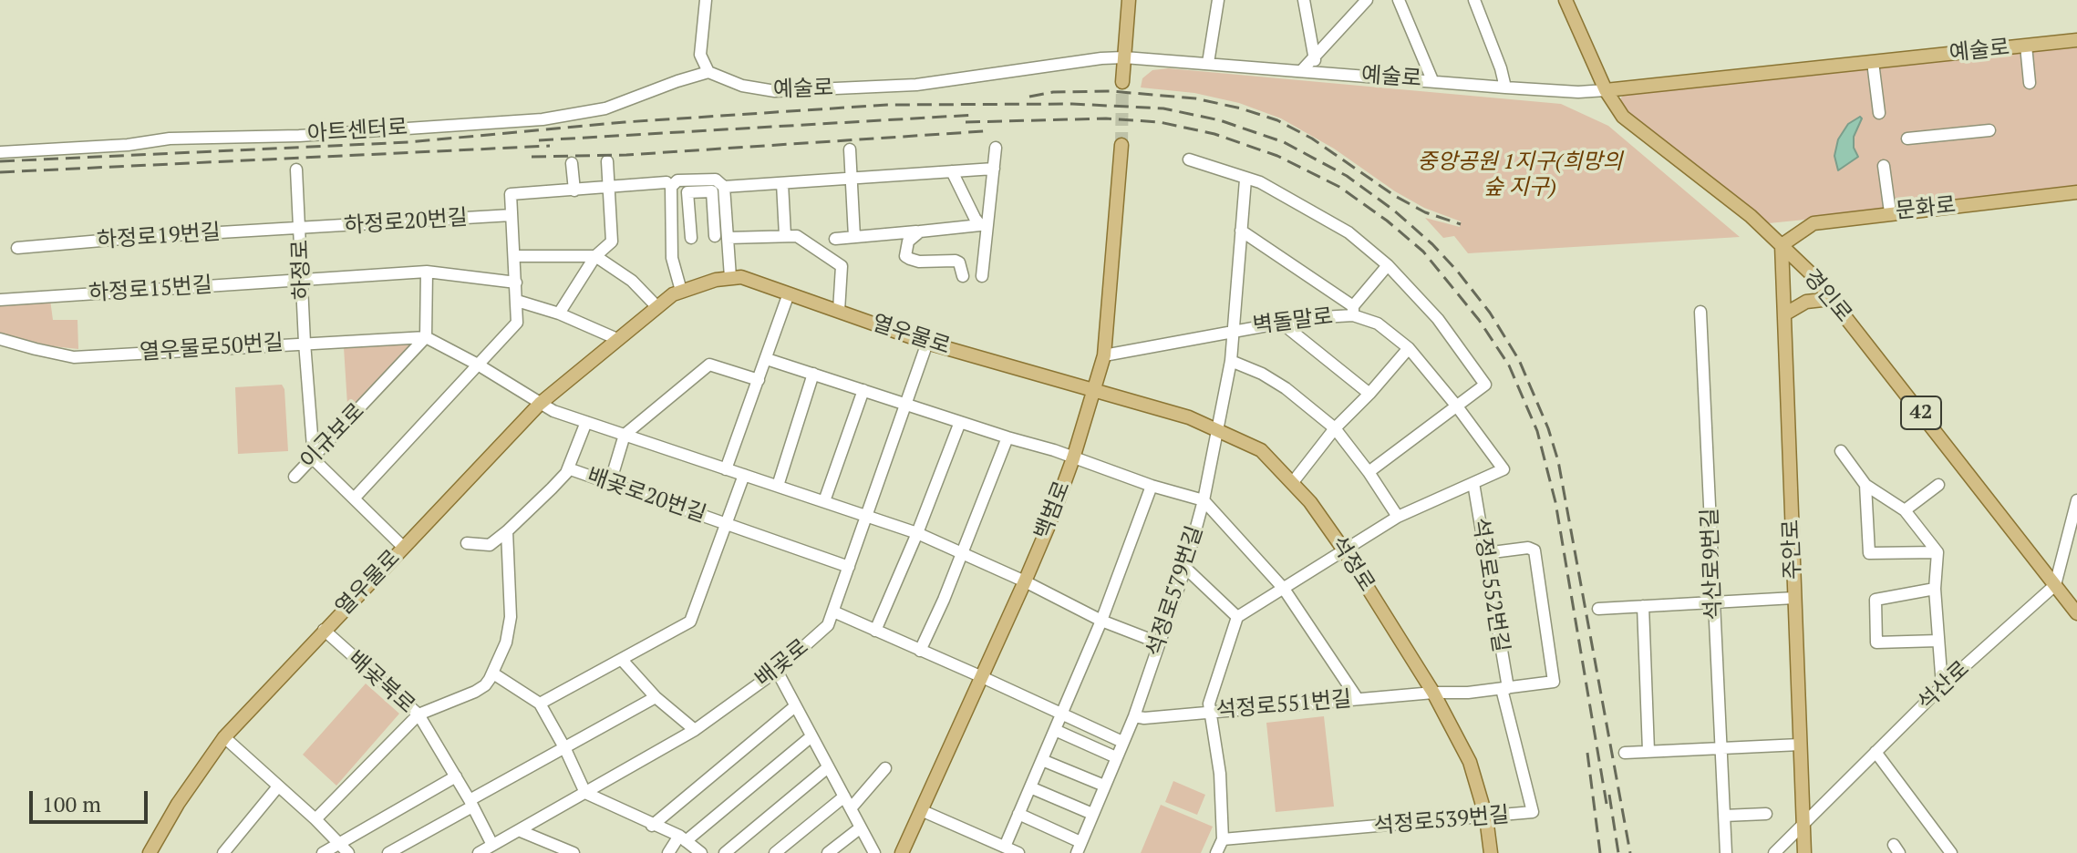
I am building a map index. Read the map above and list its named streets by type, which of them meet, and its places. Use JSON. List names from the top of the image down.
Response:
{
  "streets": {
    "main road": [
      "예술로",
      "문화로",
      "경인로",
      "열우물로",
      "42",
      "백범로",
      "주안로",
      "석정로"
    ],
    "street": [
      "아트센터로",
      "하정로20번길",
      "하정로19번길",
      "하정로",
      "하정로15번길",
      "벽돌말로",
      "열우물로50번길",
      "이규보로",
      "배곶로20번길",
      "석산로9번길",
      "석정로552번길",
      "석정로579번길",
      "배곶로",
      "배곶북로",
      "석산로",
      "석정로551번길",
      "석정로539번길"
    ]
  },
  "crossings": [
    ["예술로", "아트센터로"],
    ["예술로", "경인로"],
    ["문화로", "경인로"],
    ["문화로", "주안로"],
    ["하정로20번길", "하정로19번길"],
    ["하정로20번길", "하정로"],
    ["하정로19번길", "하정로"],
    ["하정로", "하정로15번길"],
    ["하정로", "열우물로50번길"],
    ["하정로", "이규보로"],
    ["경인로", "주안로"],
    ["경인로", "석산로"],
    ["벽돌말로", "백범로"],
    ["벽돌말로", "석정로552번길"],
    ["벽돌말로", "석정로579번길"],
    ["열우물로", "이규보로"],
    ["열우물로", "백범로"],
    ["열우물로", "석정로"],
    ["열우물로", "배곶로"],
    ["열우물로", "배곶북로"],
    ["열우물로50번길", "이규보로"],
    ["배곶로20번길", "배곶로"],
    ["백범로", "석정로"],
    ["주안로", "석산로"],
    ["석정로", "석정로579번길"],
    ["석정로", "석정로551번길"],
    ["석정로", "석정로539번길"],
    ["석정로552번길", "석정로539번길"],
    ["석정로579번길", "석정로551번길"],
    ["배곶로", "배곶북로"]
  ],
  "parks": ["중앙공원 1지구(희망의 숲 지구)"],
  "scale_bar": "100 m"
}
